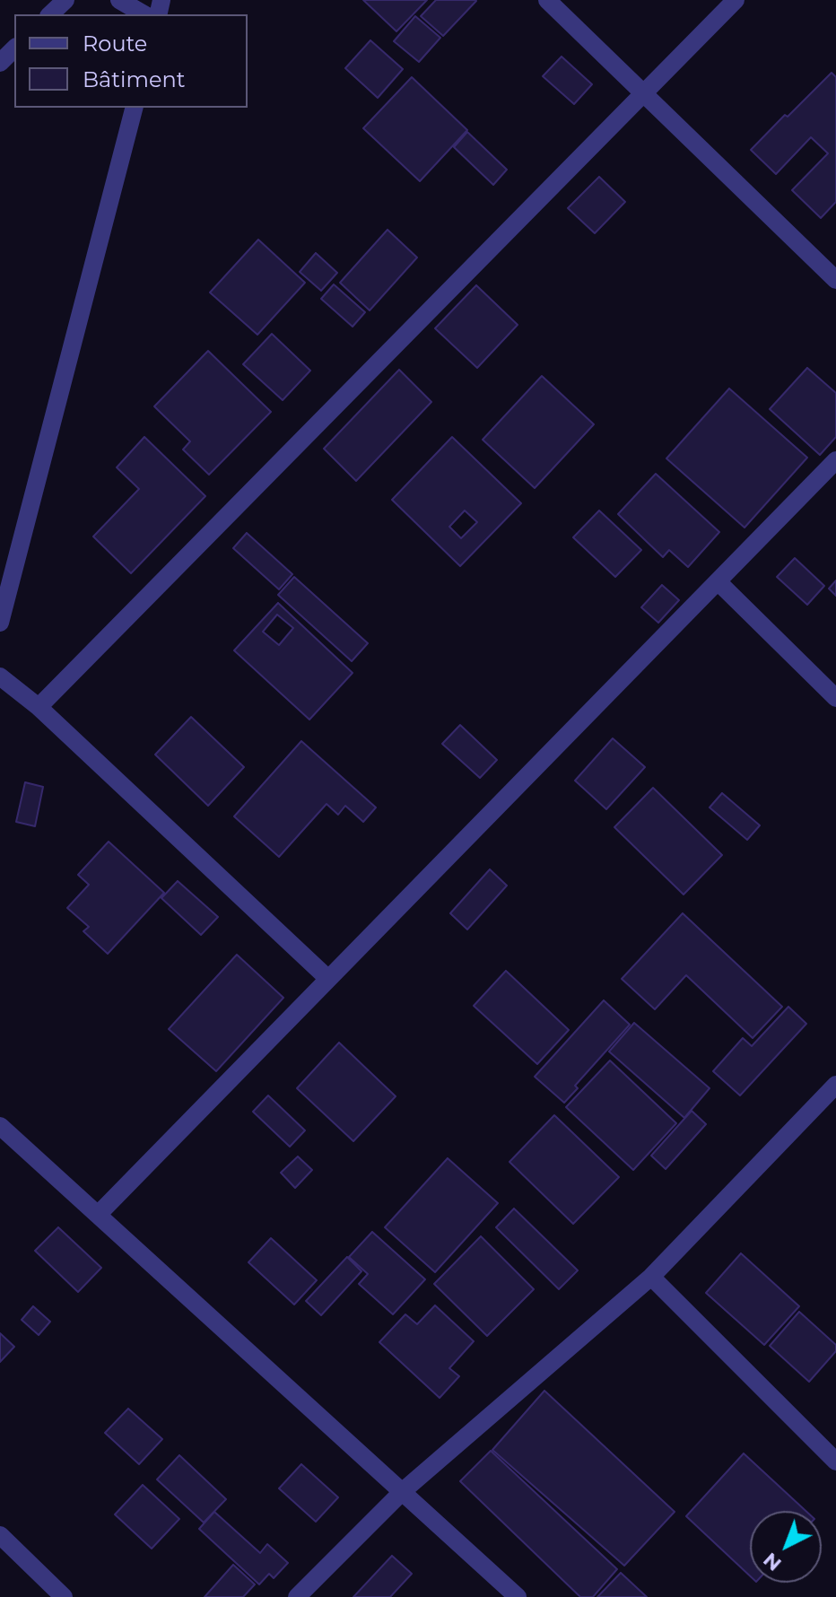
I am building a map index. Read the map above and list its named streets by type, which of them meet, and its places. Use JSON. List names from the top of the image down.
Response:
{
  "legend": ["Route", "Bâtiment"],
  "north": "bottom left"
}
